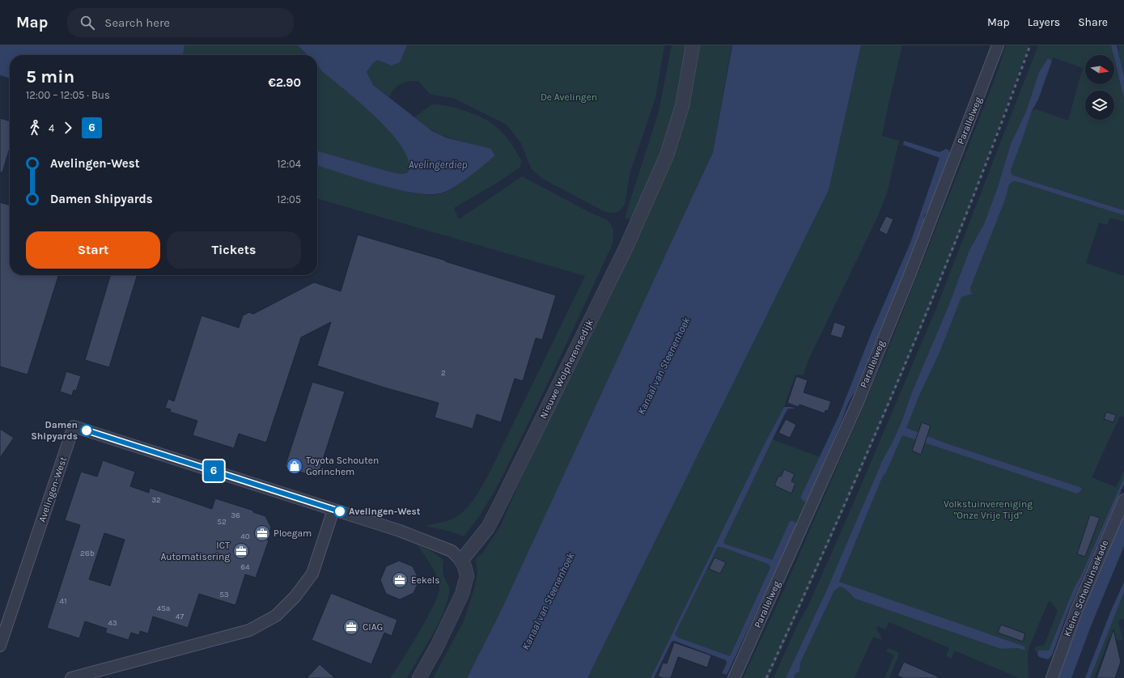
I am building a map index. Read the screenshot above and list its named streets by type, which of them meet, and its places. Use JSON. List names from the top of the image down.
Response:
{
  "streets": {
    "street": [
      "Parallelweg",
      "Nieuwe Wolpherensedijk",
      "Avelingen-West",
      "Kleine Schelluinsekade"
    ]
  },
  "crossings": [
    ["Nieuwe Wolpherensedijk", "Avelingen-West"]
  ],
  "water": ["Avelingerdiep", "Kanaal van Steenenhoek"],
  "parks": ["De Avelingen", "Volkstuinvereniging \"Onze Vrije Tijd\""],
  "places": {
    "other": ["Damen Shipyards", "Avelingen-West"],
    "shop": ["Toyota Schouten Gorinchem"],
    "office": [
      "Ploegam",
      "ICT Automatisering",
      "Eekels",
      "CIAG"
    ]
  },
  "lines": ["bus line 6"],
  "house_numbers": [
    "2",
    "32",
    "36",
    "52",
    "40",
    "28b",
    "64",
    "53",
    "41",
    "45a",
    "47",
    "43"
  ],
  "north": "right",
  "page": {
    "header": "Map",
    "search": "Search here",
    "nav": ["Map", "Layers", "Share"],
    "on_map": "6",
    "heading": ["5 min", "12:00 – 12:05 · Bus", "€2.90"],
    "legs": ["4", "6"],
    "list": [
      {
        "name": "Avelingen-West",
        "value": "12:04"
      },
      {
        "name": "Damen Shipyards",
        "value": "12:05"
      }
    ],
    "buttons": ["Start", "Tickets"]
  }
}
